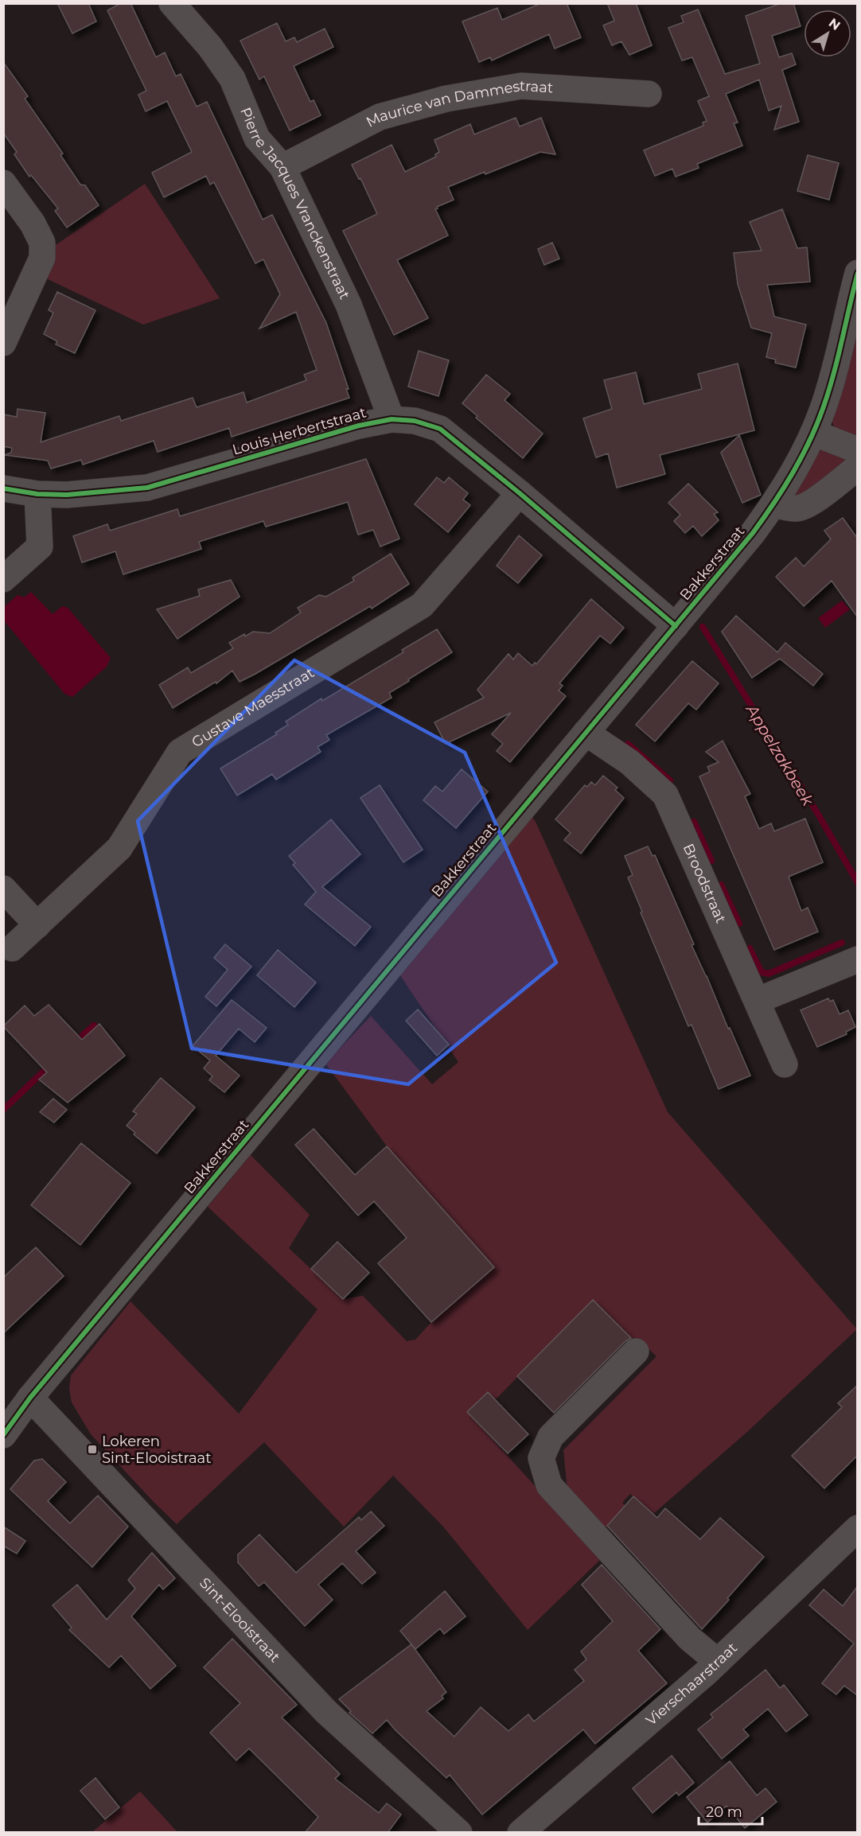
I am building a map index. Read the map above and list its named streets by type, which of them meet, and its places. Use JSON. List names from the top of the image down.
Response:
{
  "streets": {
    "street": [
      "Maurice van Dammestraat",
      "Pierre Jacques Vranckenstraat",
      "Louis Herbertstraat",
      "Bakkerstraat",
      "Gustave Maesstraat",
      "Broodstraat",
      "Sint-Elooistraat",
      "Vierschaarstraat"
    ]
  },
  "crossings": [
    ["Maurice van Dammestraat", "Pierre Jacques Vranckenstraat"],
    ["Pierre Jacques Vranckenstraat", "Louis Herbertstraat"],
    ["Louis Herbertstraat", "Bakkerstraat"],
    ["Louis Herbertstraat", "Gustave Maesstraat"],
    ["Bakkerstraat", "Broodstraat"],
    ["Bakkerstraat", "Sint-Elooistraat"]
  ],
  "water": ["Appelzakbeek"],
  "places": {
    "transit": ["Lokeren Sint-Elooistraat"]
  },
  "scale_bar": "20 m",
  "north": "top right"
}
